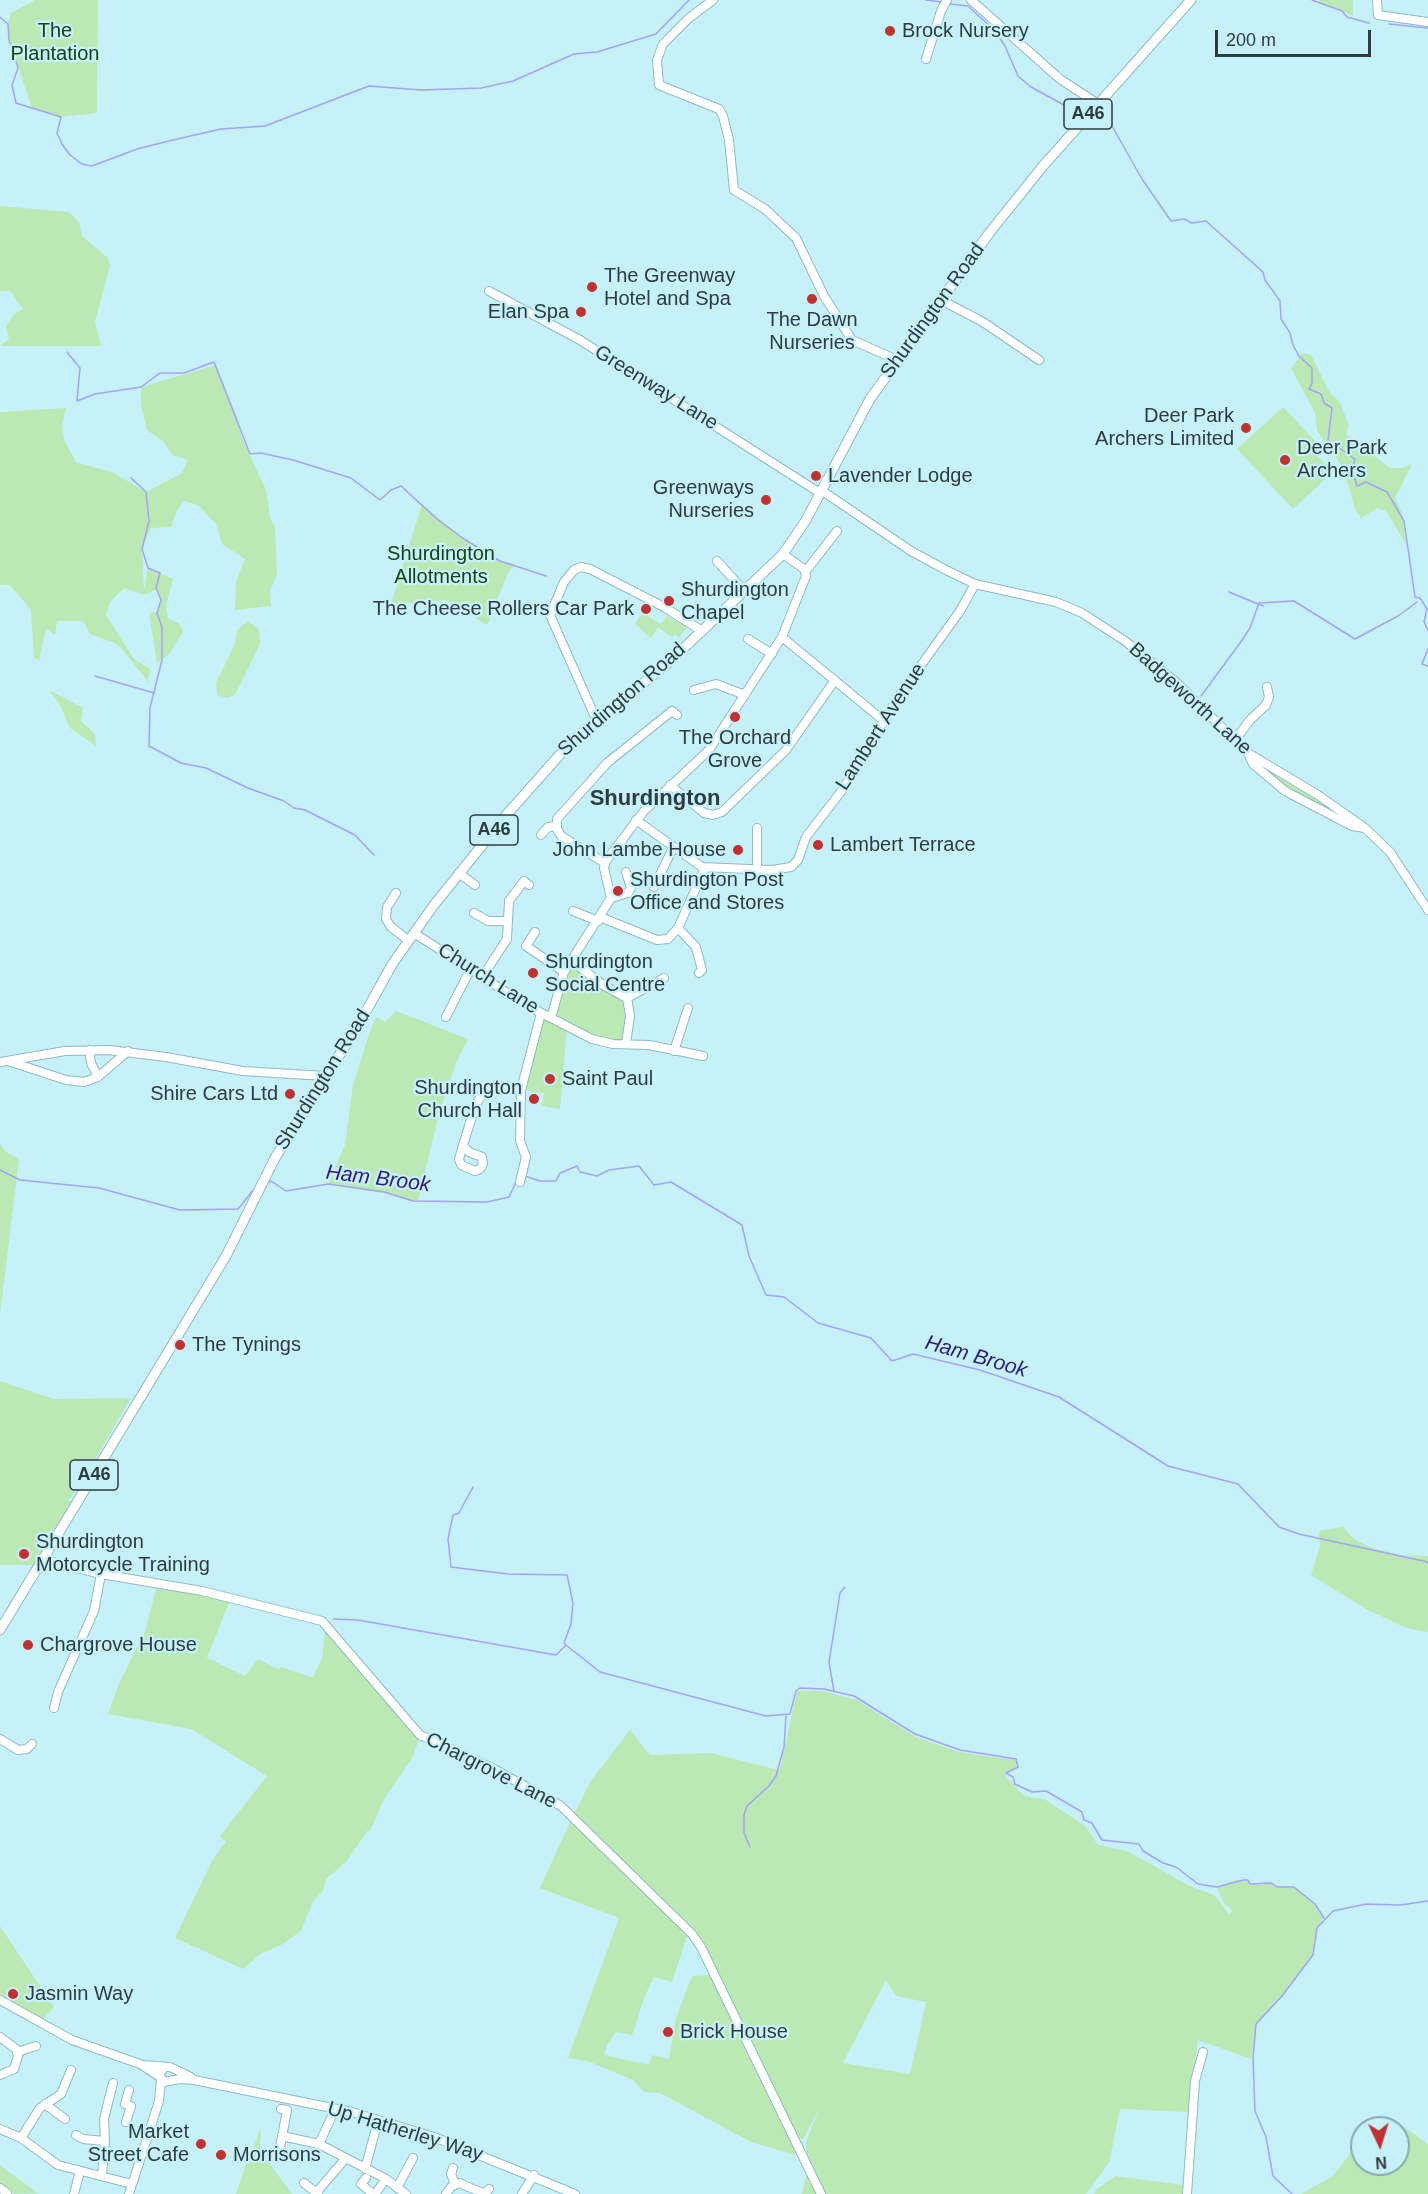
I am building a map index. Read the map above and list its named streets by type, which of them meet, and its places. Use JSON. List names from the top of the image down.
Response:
{
  "streets": {
    "main road": ["A46", "Shurdington Road"],
    "street": [
      "Greenway Lane",
      "Badgeworth Lane",
      "Lambert Avenue",
      "Church Lane",
      "Chargrove Lane",
      "Up Hatherley Way"
    ]
  },
  "crossings": [
    ["Shurdington Road", "Greenway Lane"],
    ["Shurdington Road", "Badgeworth Lane"],
    ["Shurdington Road", "Church Lane"],
    ["Shurdington Road", "Chargrove Lane"],
    ["Greenway Lane", "Badgeworth Lane"],
    ["Badgeworth Lane", "Lambert Avenue"]
  ],
  "districts": ["Shurdington"],
  "water": ["Ham Brook"],
  "parks": ["The Plantation", "Shurdington Allotments"],
  "places": [
    "Brock Nursery",
    "The Greenway Hotel and Spa",
    "The Dawn Nurseries",
    "Elan Spa",
    "Deer Park Archers Limited",
    "Deer Park Archers",
    "Lavender Lodge",
    "Greenways Nurseries",
    "Shurdington Chapel",
    "The Cheese Rollers Car Park",
    "The Orchard Grove",
    "Lambert Terrace",
    "John Lambe House",
    "Shurdington Post Office and Stores",
    "Shurdington Social Centre",
    "Saint Paul",
    "Shire Cars Ltd",
    "Shurdington Church Hall",
    "The Tynings",
    "Shurdington Motorcycle Training",
    "Chargrove House",
    "Jasmin Way",
    "Brick House",
    "Market Street Cafe",
    "Morrisons"
  ],
  "scale_bar": "200 m",
  "north": "bottom"
}
